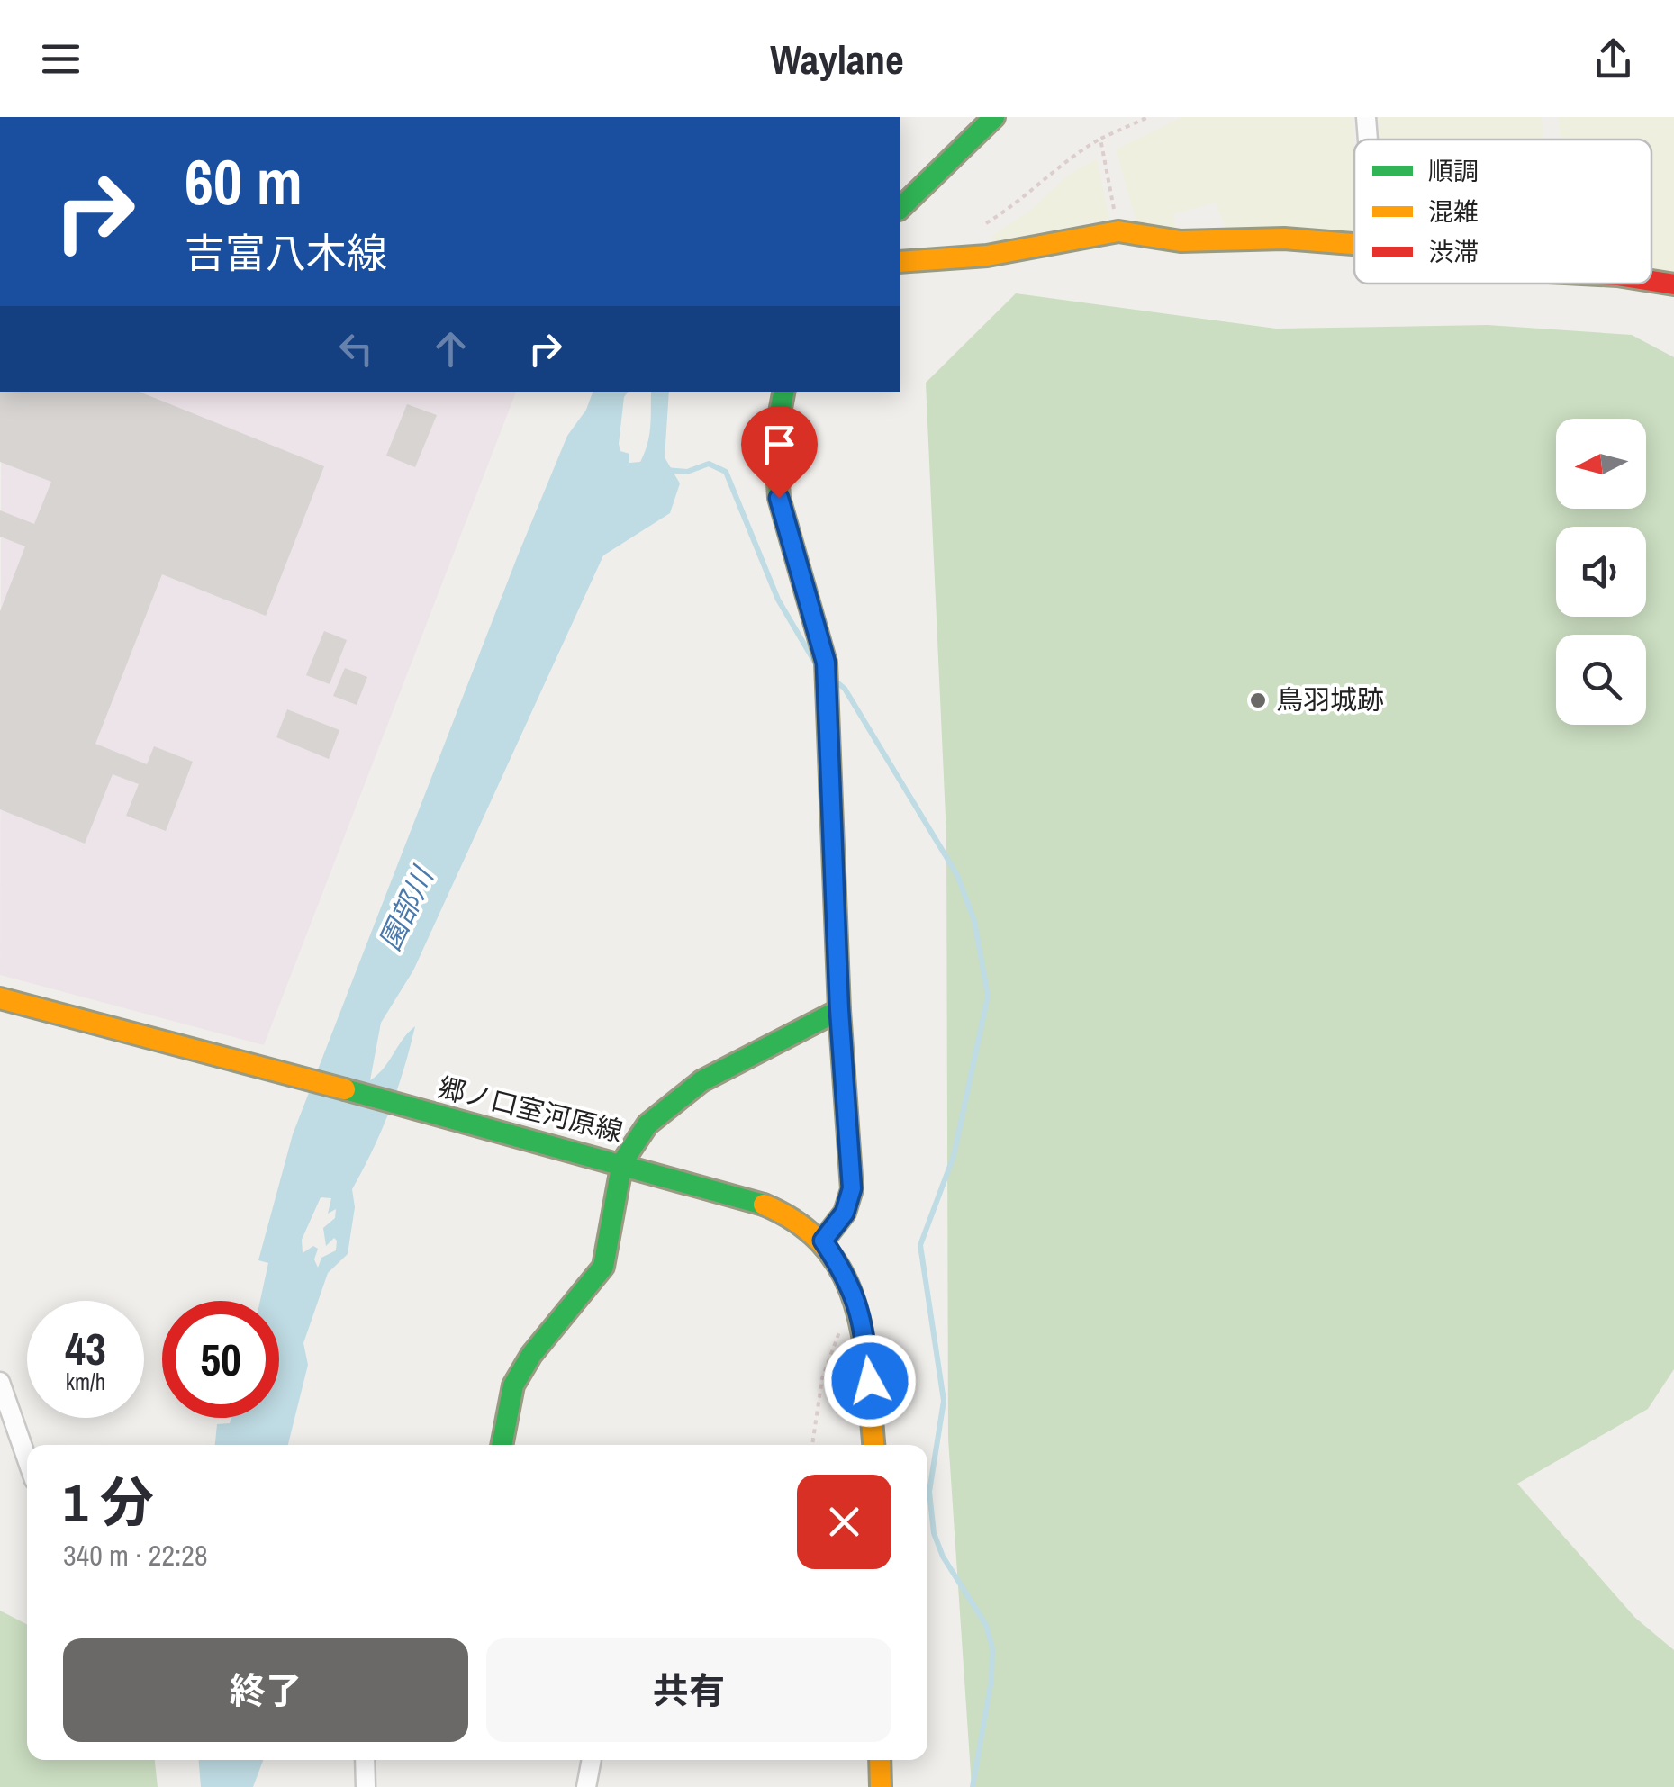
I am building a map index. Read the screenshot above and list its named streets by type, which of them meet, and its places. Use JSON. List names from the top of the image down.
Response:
{
  "streets": {
    "main road": ["郷ノ口室河原線"]
  },
  "water": ["園部川"],
  "places": ["鳥羽城跡"],
  "legend": ["順調", "混雑", "渋滞"],
  "north": "left",
  "page": {
    "header": "Waylane",
    "turn": ["60 m", "吉富八木線"],
    "speed": "43 km/h",
    "limit": "50",
    "heading": ["1 分", "340 m · 22:28"],
    "buttons": ["終了", "共有"]
  }
}
